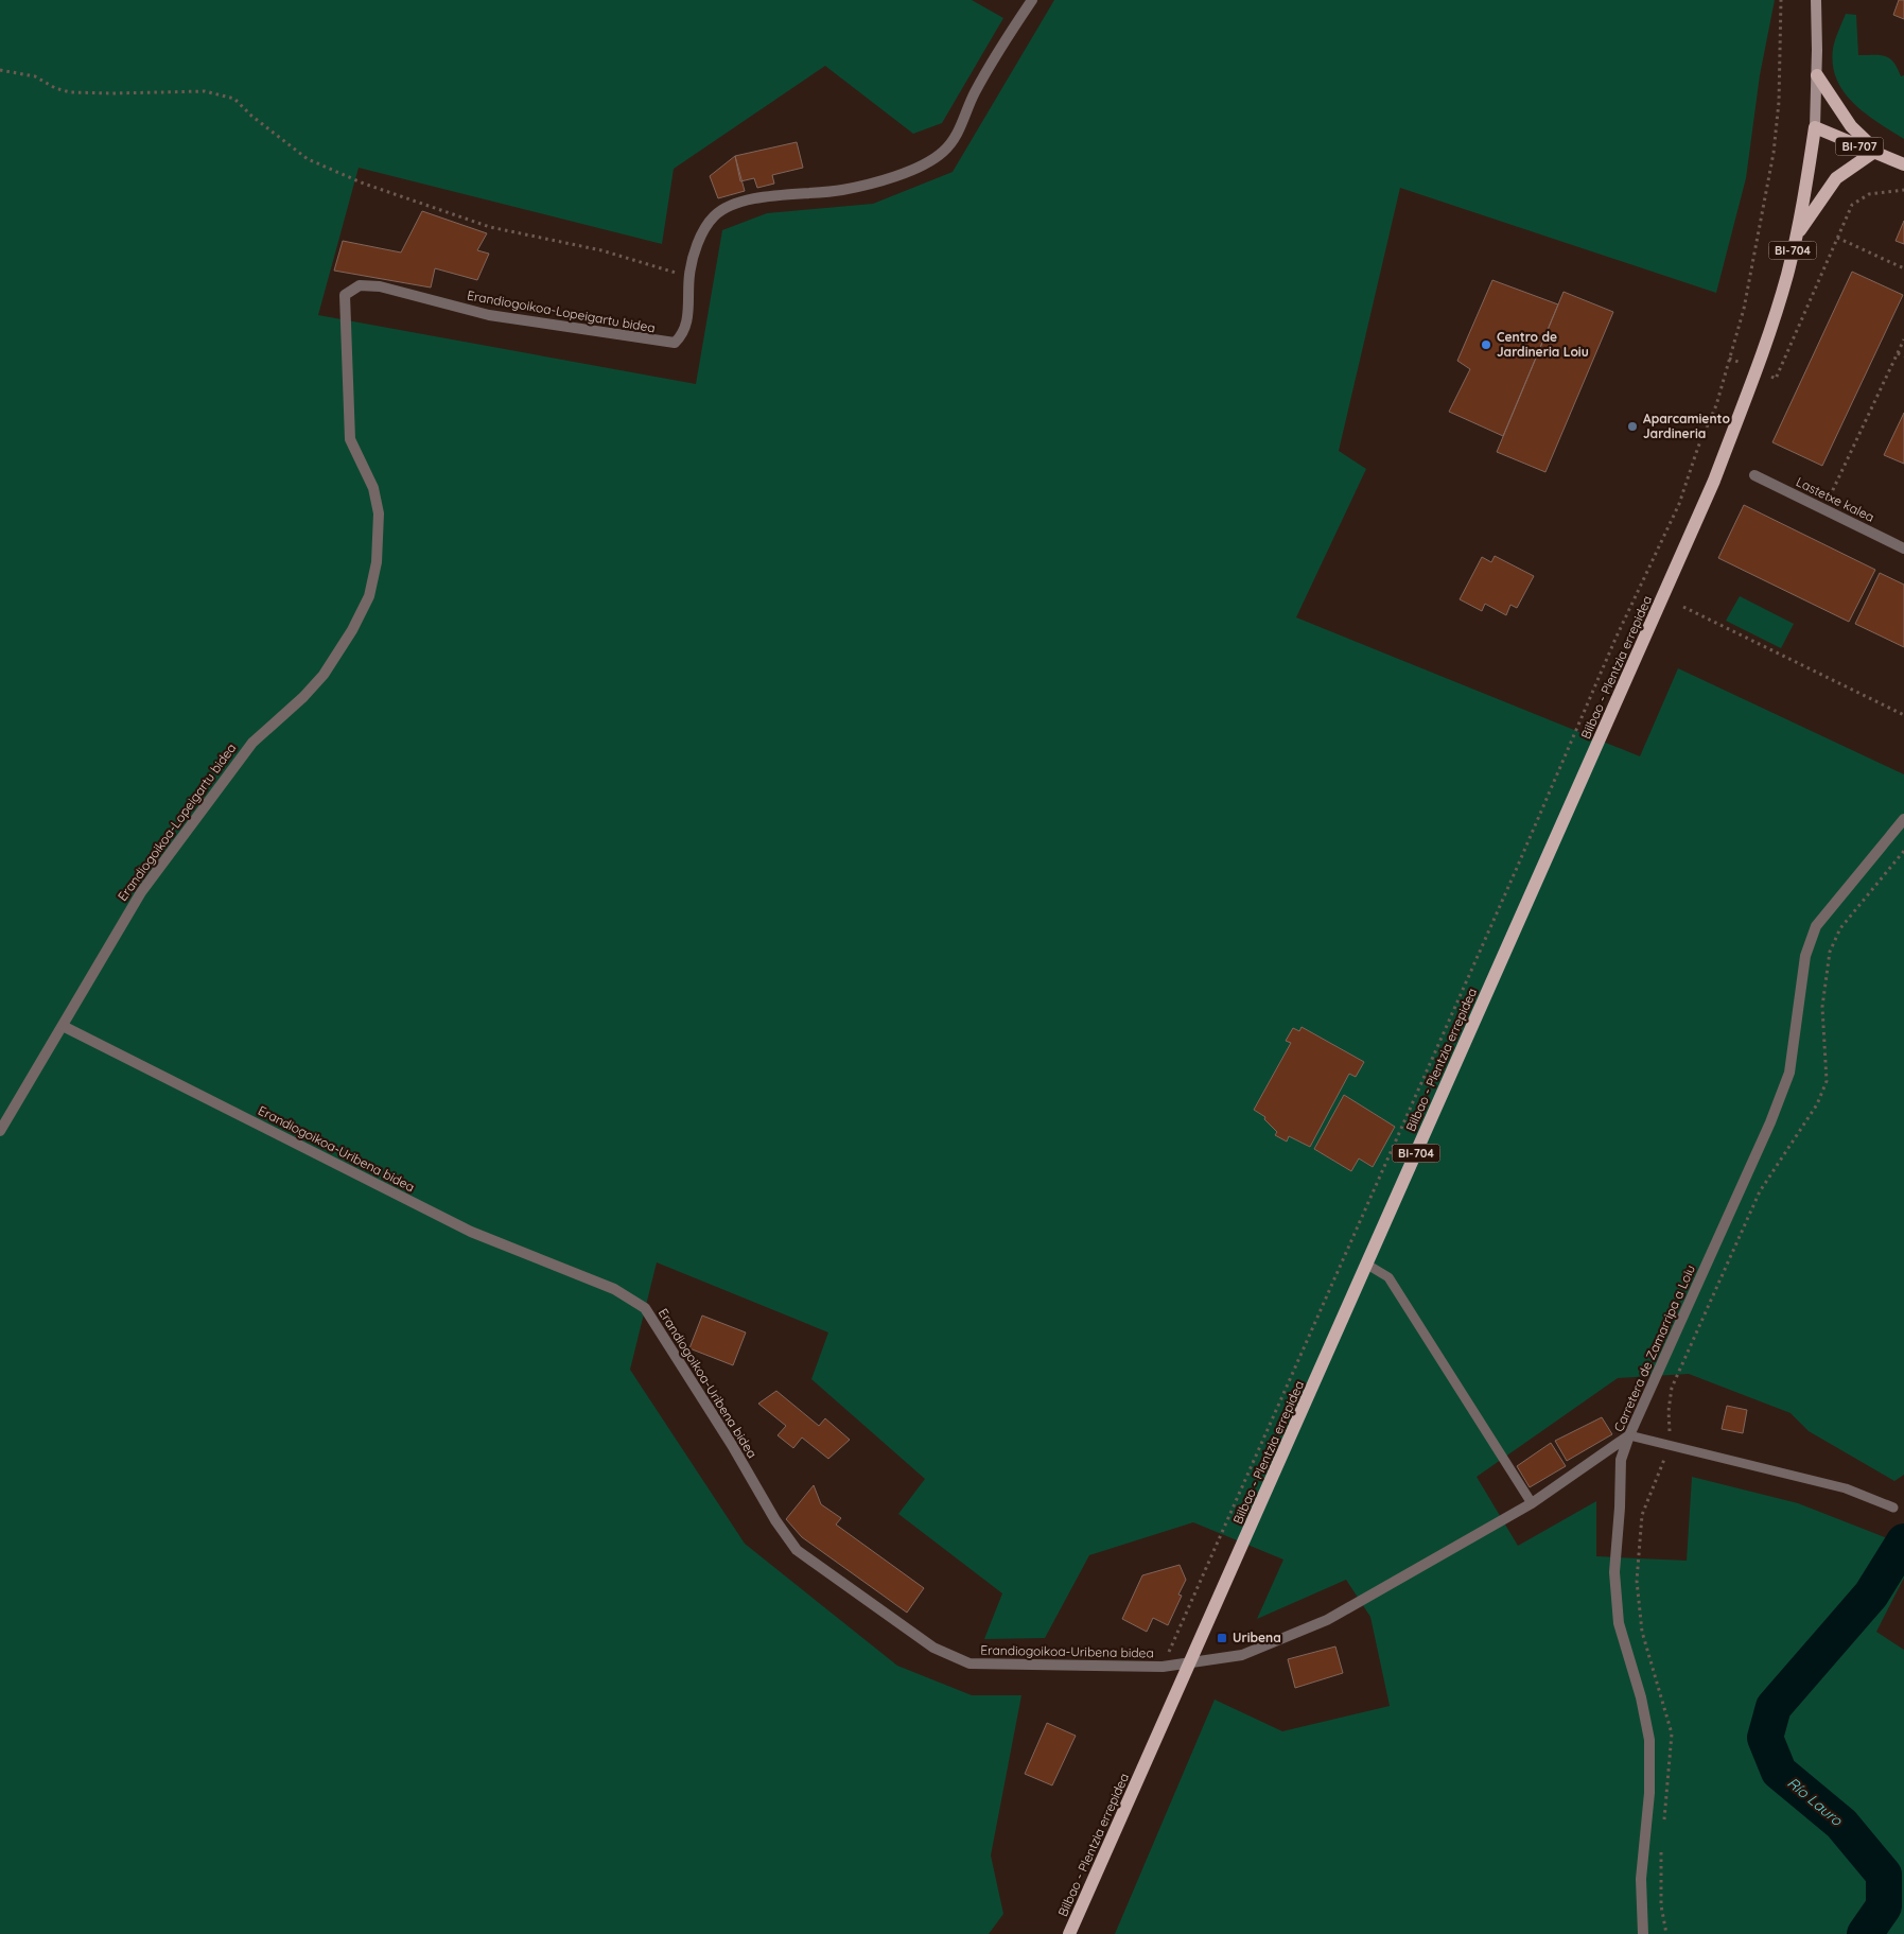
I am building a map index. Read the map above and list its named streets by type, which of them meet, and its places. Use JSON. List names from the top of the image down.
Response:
{
  "streets": {
    "main road": ["BI-707", "BI-704", "Bilbao - Plentzia errepidea"],
    "street": [
      "Erandiogoikoa-Lopeigartu bidea",
      "Lastetxe kalea",
      "Erandiogoikoa-Uribena bidea",
      "Carretera de Zamarripa a Loiu"
    ]
  },
  "crossings": [
    ["BI-707", "BI-704"],
    ["BI-704", "Bilbao - Plentzia errepidea"],
    ["Erandiogoikoa-Lopeigartu bidea", "Erandiogoikoa-Uribena bidea"],
    ["Bilbao - Plentzia errepidea", "Erandiogoikoa-Uribena bidea"],
    ["Erandiogoikoa-Uribena bidea", "Carretera de Zamarripa a Loiu"]
  ],
  "water": ["Río Lauro"],
  "places": {
    "other": ["Centro de Jardineria Loiu", "Aparcamiento Jardineria"],
    "transit": ["Uribena"]
  }
}
